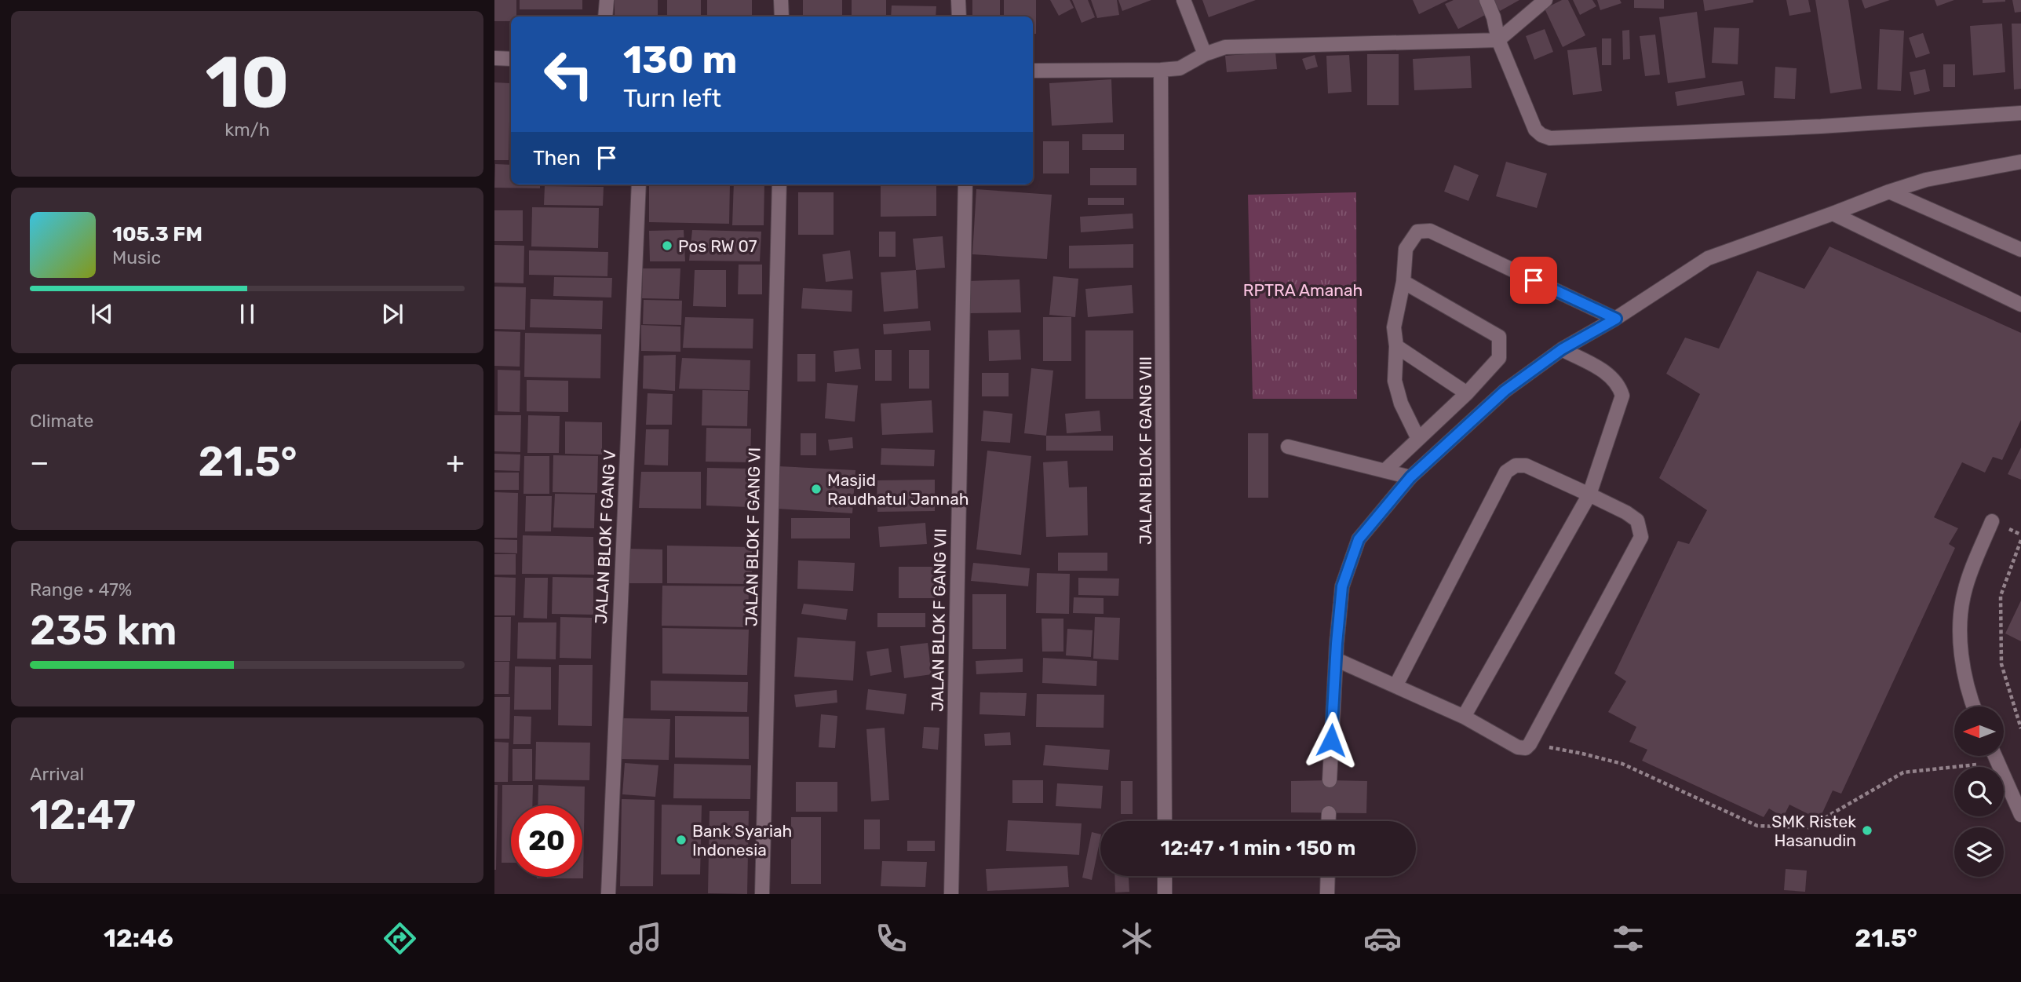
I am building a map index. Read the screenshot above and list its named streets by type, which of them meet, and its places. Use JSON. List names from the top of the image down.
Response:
{
  "streets": {
    "street": [
      "JALAN BLOK F GANG VIII",
      "JALAN BLOK F GANG V",
      "JALAN BLOK F GANG VI",
      "JALAN BLOK F GANG VII"
    ]
  },
  "parks": ["RPTRA Amanah"],
  "places": [
    "Pos RW 07",
    "Masjid Raudhatul Jannah",
    "SMK Ristek Hasanudin",
    "Bank Syariah Indonesia"
  ],
  "north": "left",
  "page": {
    "tile": [
      ["10", "km/h"],
      "Climate",
      ["Range · 47%", "235 km"],
      ["Arrival", "12:47"]
    ],
    "turn": ["130 m", "Turn left"],
    "then": "Then",
    "song": ["105.3 FM", "Music"],
    "heat": ["−", "21.5°", "+"],
    "limit": "20",
    "trip": "12:47 · 1 min · 150 m",
    "tabs": ["12:46", "21.5°"]
  }
}
